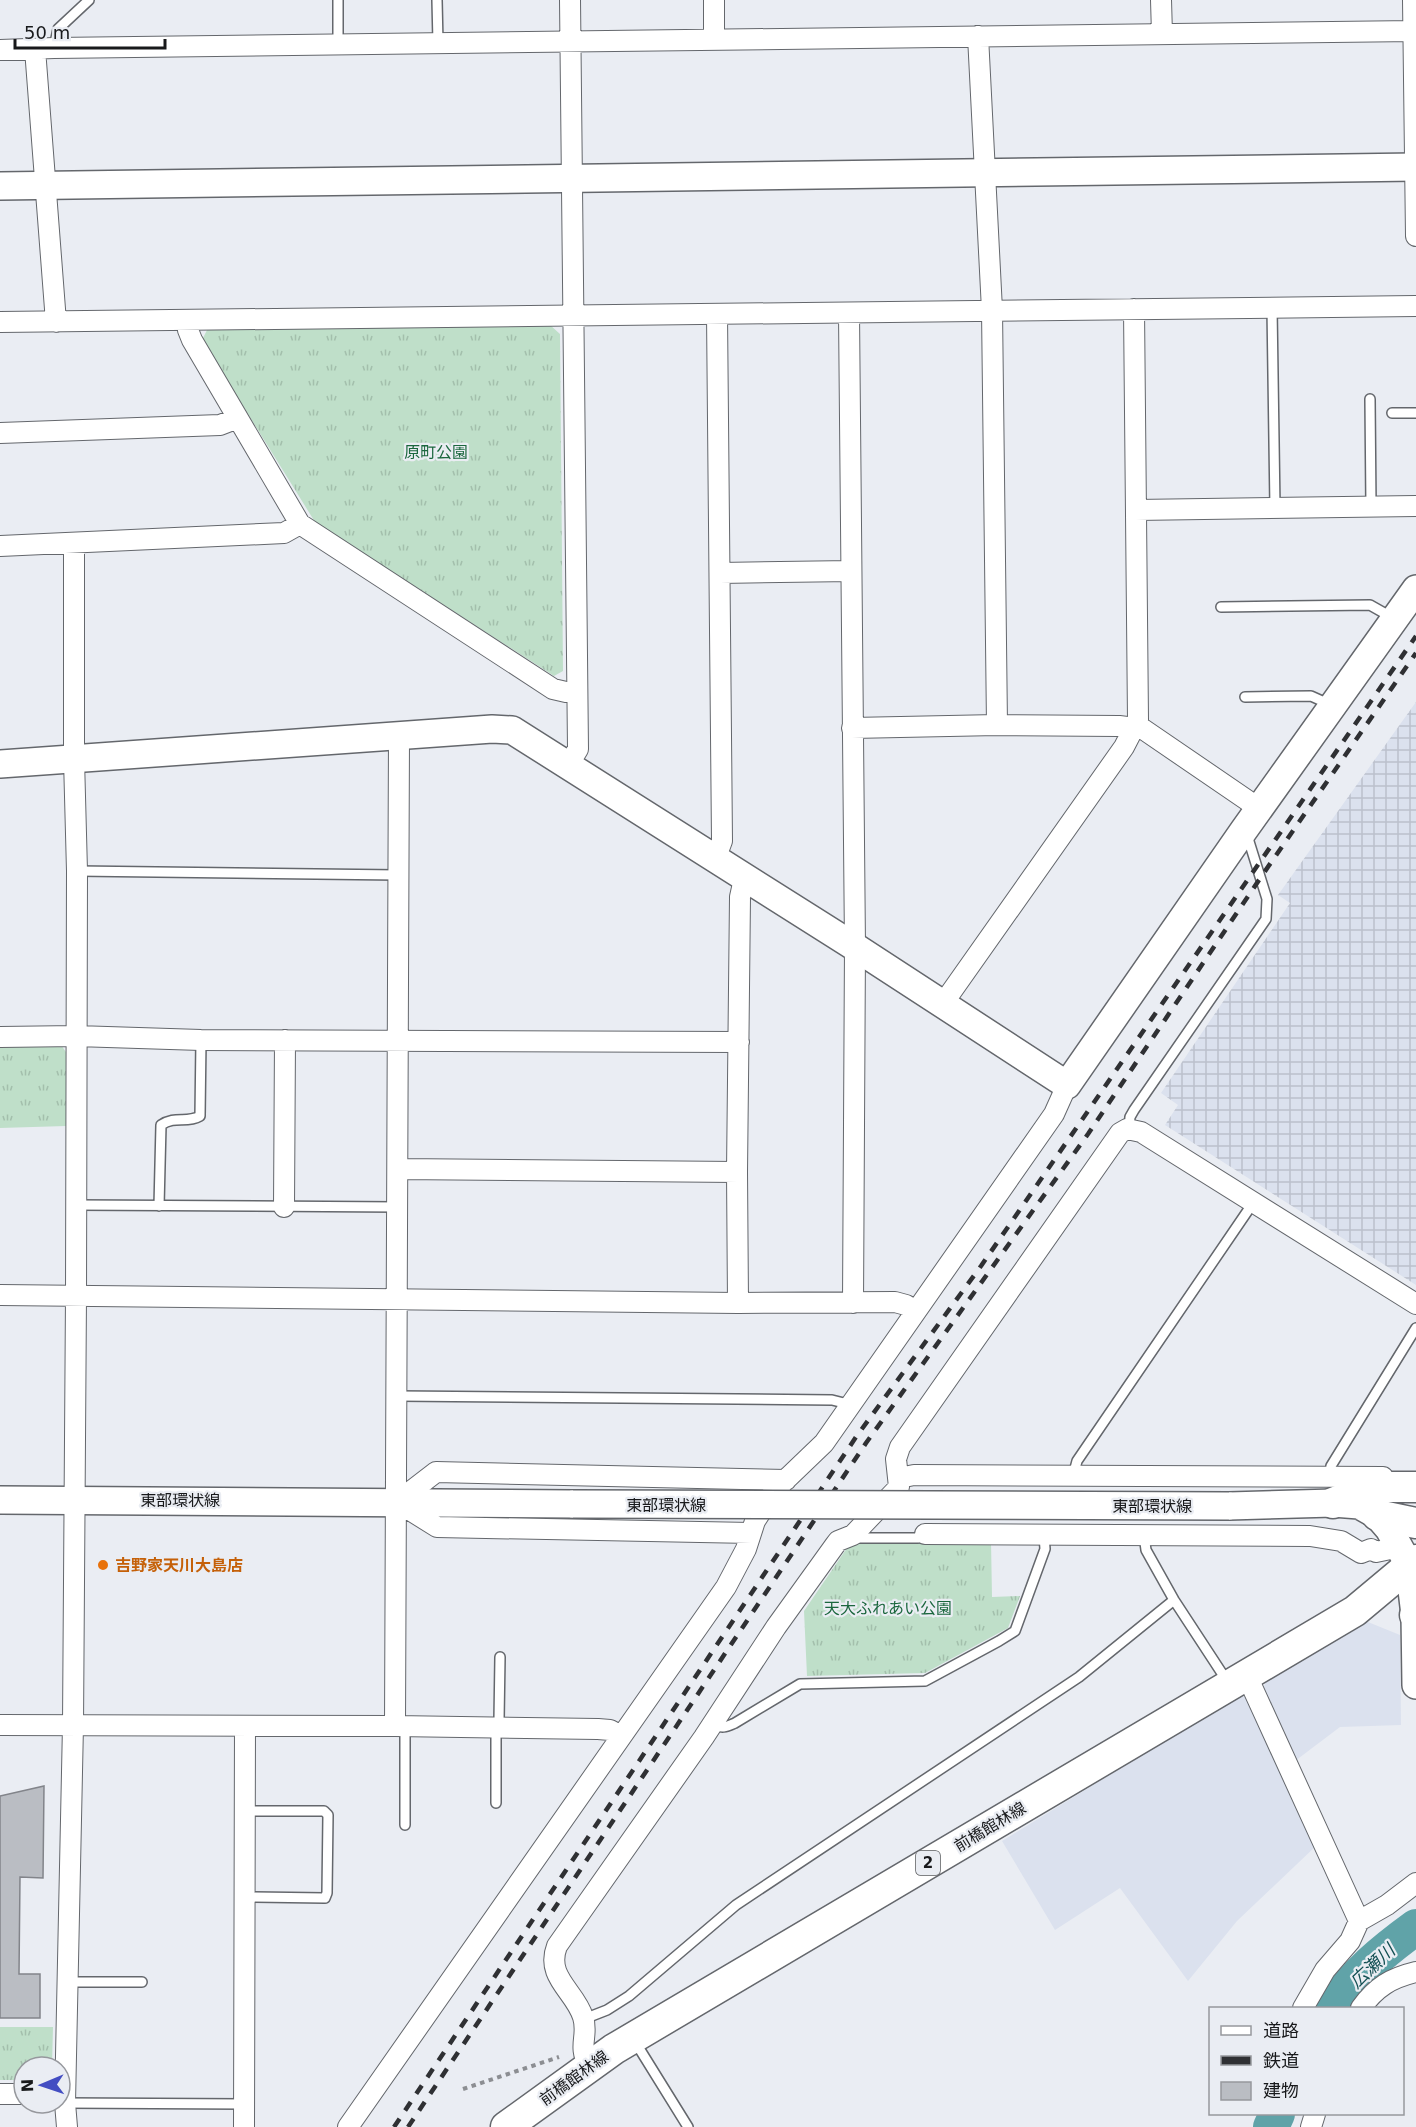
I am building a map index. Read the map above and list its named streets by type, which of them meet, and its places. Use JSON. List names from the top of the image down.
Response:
{
  "streets": {
    "main road": ["前橋館林線", "2"],
    "street": ["東部環状線"]
  },
  "water": ["広瀬川"],
  "parks": ["原町公園", "天大ふれあい公園"],
  "places": ["吉野家天川大島店"],
  "legend": ["道路", "鉄道", "建物"],
  "scale_bar": "50 m",
  "north": "left"
}
